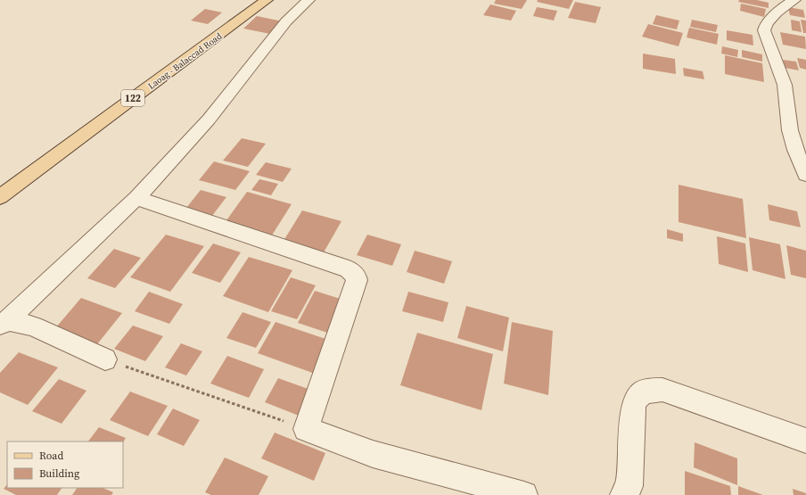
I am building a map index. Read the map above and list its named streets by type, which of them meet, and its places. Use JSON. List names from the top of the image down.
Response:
{
  "streets": {
    "main road": ["Laoag - Balaccad Road", "122"]
  },
  "legend": ["Road", "Building"]
}
